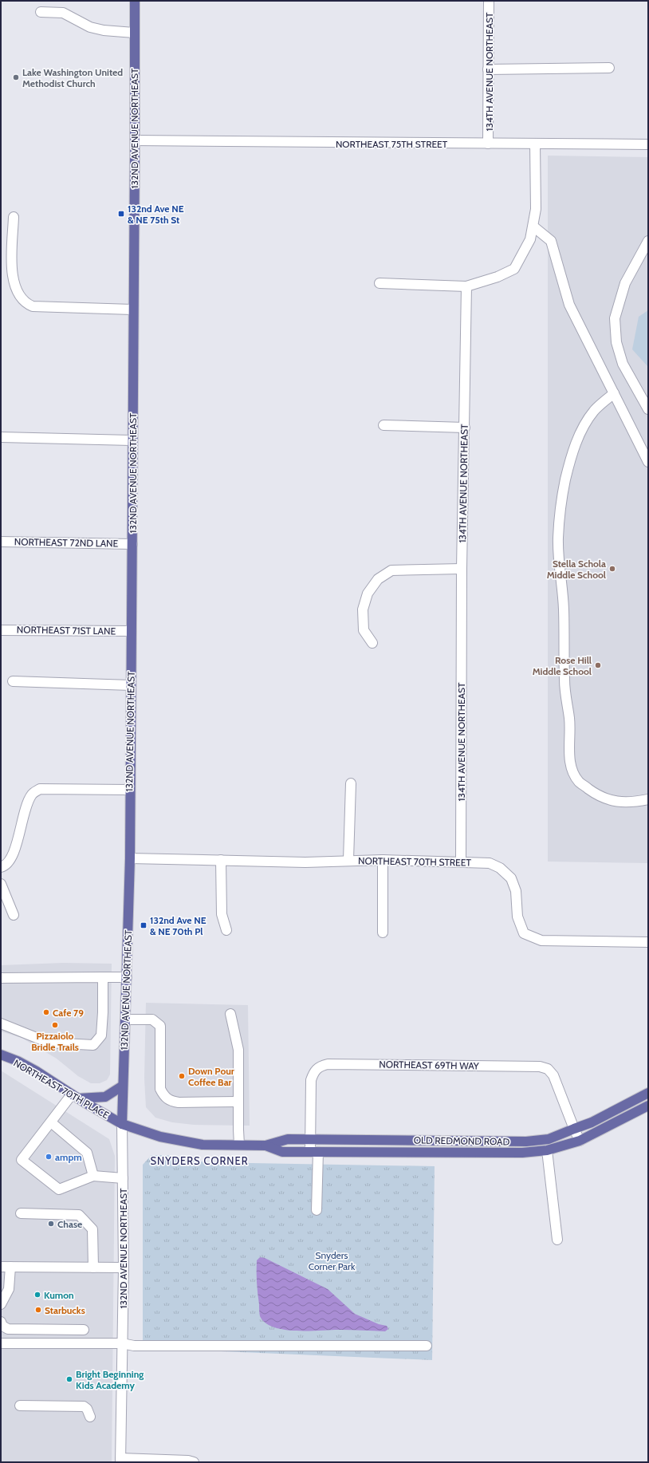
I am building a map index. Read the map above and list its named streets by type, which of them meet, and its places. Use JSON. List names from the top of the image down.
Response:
{
  "streets": {
    "main road": ["132ND AVENUE NORTHEAST", "NORTHEAST 70TH PLACE", "OLD REDMOND ROAD"],
    "street": [
      "134TH AVENUE NORTHEAST",
      "NORTHEAST 75TH STREET",
      "NORTHEAST 72ND LANE",
      "NORTHEAST 71ST LANE",
      "NORTHEAST 70TH STREET",
      "NORTHEAST 69TH WAY"
    ]
  },
  "crossings": [
    ["134TH AVENUE NORTHEAST", "NORTHEAST 75TH STREET"],
    ["134TH AVENUE NORTHEAST", "NORTHEAST 70TH STREET"],
    ["132ND AVENUE NORTHEAST", "NORTHEAST 75TH STREET"],
    ["132ND AVENUE NORTHEAST", "NORTHEAST 72ND LANE"],
    ["132ND AVENUE NORTHEAST", "NORTHEAST 71ST LANE"],
    ["132ND AVENUE NORTHEAST", "NORTHEAST 70TH STREET"],
    ["132ND AVENUE NORTHEAST", "NORTHEAST 70TH PLACE"],
    ["132ND AVENUE NORTHEAST", "OLD REDMOND ROAD"],
    ["NORTHEAST 69TH WAY", "OLD REDMOND ROAD"],
    ["NORTHEAST 70TH PLACE", "OLD REDMOND ROAD"]
  ],
  "districts": ["SNYDERS CORNER"],
  "parks": ["Snyders Corner Park"],
  "places": {
    "other": [
      "Lake Washington United Methodist Church",
      "Stella Schola Middle School",
      "Rose Hill Middle School",
      "Cafe 79",
      "Pizzaiolo Bridle Trails",
      "Down Pour Coffee Bar",
      "ampm",
      "Chase",
      "Kumon",
      "Starbucks",
      "Bright Beginning Kids Academy"
    ],
    "transit": ["132nd Ave NE & NE 75th St", "132nd Ave NE & NE 70th Pl"]
  }
}
